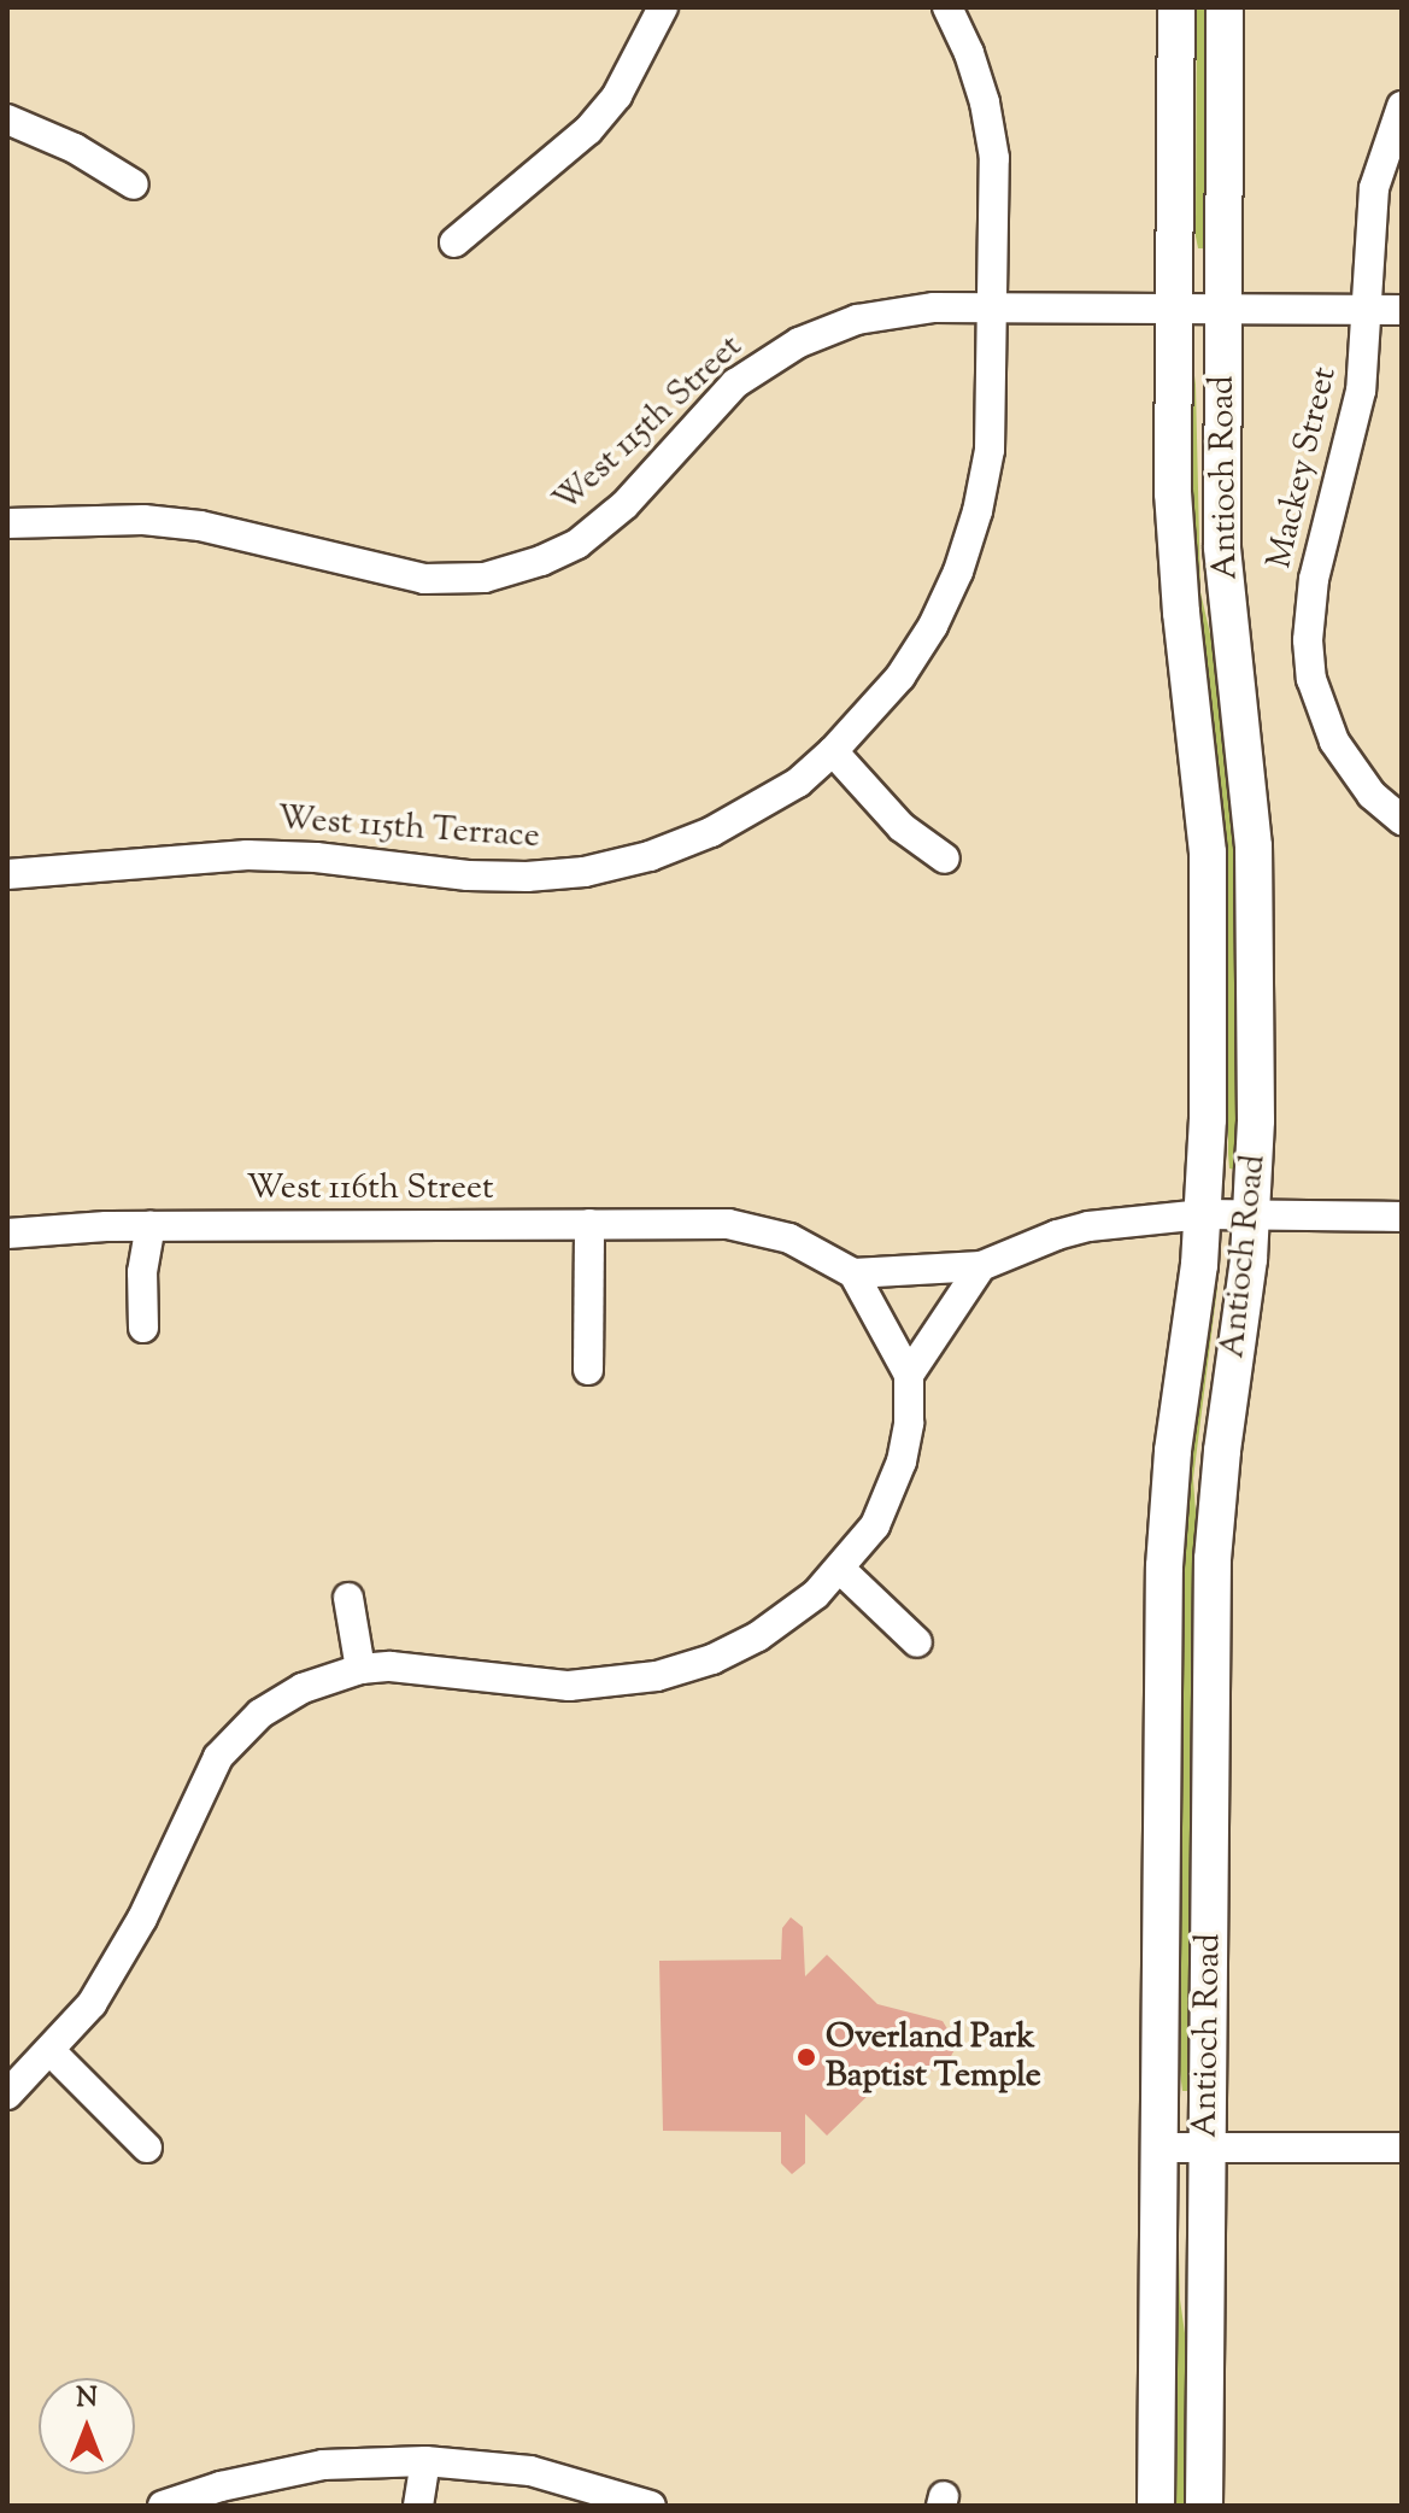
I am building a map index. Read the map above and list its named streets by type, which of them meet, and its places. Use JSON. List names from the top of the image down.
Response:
{
  "streets": {
    "main road": ["Antioch Road"],
    "street": [
      "West 115th Street",
      "Mackey Street",
      "West 115th Terrace",
      "West 116th Street"
    ]
  },
  "crossings": [
    ["West 115th Street", "Mackey Street"],
    ["West 115th Street", "Antioch Road"],
    ["West 115th Street", "West 115th Terrace"]
  ],
  "places": ["Overland Park Baptist Temple"],
  "north": "top"
}
